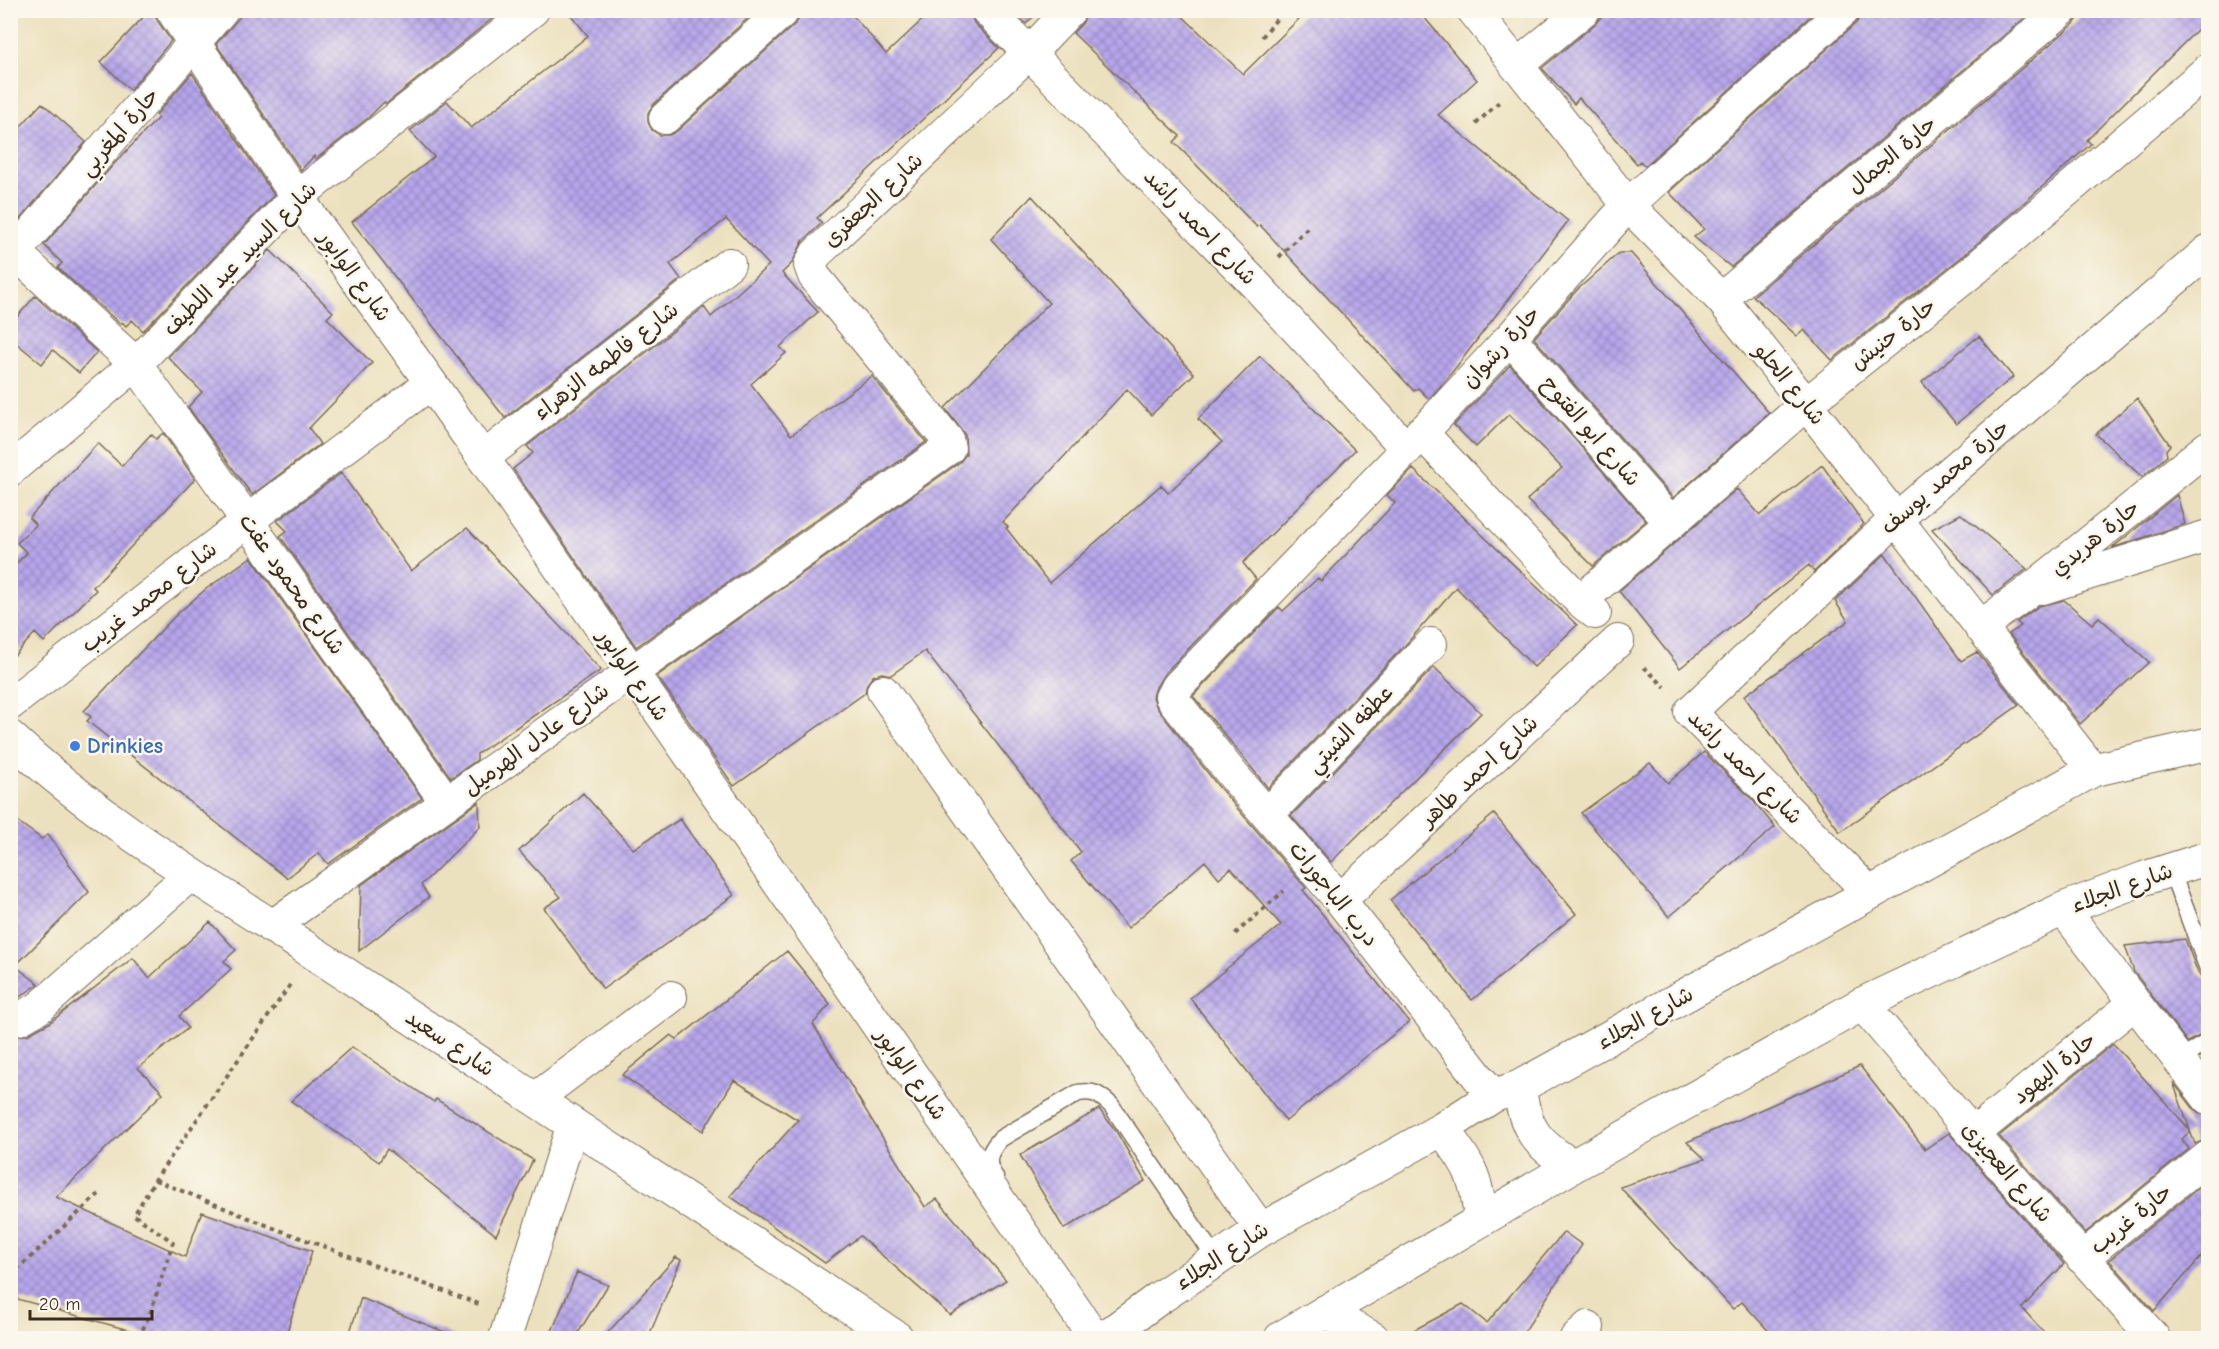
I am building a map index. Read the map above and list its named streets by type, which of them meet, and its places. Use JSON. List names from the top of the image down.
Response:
{
  "streets": {
    "main road": ["شارع الجلاء", "شارع سعيد"],
    "street": [
      "حارة المغربي",
      "حارة الجمال",
      "شارع الجعفرى",
      "شارع احمد راشد",
      "شارع السيد عبد اللطيف",
      "شارع الوابور",
      "حارة حنيش",
      "حارة رشوان",
      "شارع فاطمه الزهراء",
      "شارع الحلو",
      "شارع ابو الفتوح",
      "حارة محمد يوسف",
      "حارة هريدي",
      "شارع محمود عفت",
      "شارع محمد غريب",
      "عطفه الشيتي",
      "شارع عادل الهرميل",
      "شارع احمد طاهر",
      "درب الباجورات",
      "حارة اليهود",
      "شارع العجيزى",
      "حارة غريب"
    ]
  },
  "crossings": [
    ["حارة المغربي", "شارع الوابور"],
    ["حارة المغربي", "شارع محمود عفت"],
    ["حارة الجمال", "شارع الحلو"],
    ["شارع الجعفرى", "شارع احمد راشد"],
    ["شارع الجعفرى", "شارع عادل الهرميل"],
    ["شارع احمد راشد", "حارة حنيش"],
    ["شارع احمد راشد", "حارة رشوان"],
    ["شارع احمد راشد", "حارة محمد يوسف"],
    ["شارع احمد راشد", "شارع احمد طاهر"],
    ["شارع احمد راشد", "شارع الجلاء"],
    ["شارع السيد عبد اللطيف", "شارع الوابور"],
    ["شارع السيد عبد اللطيف", "شارع محمود عفت"],
    ["شارع الوابور", "شارع فاطمه الزهراء"],
    ["شارع الوابور", "شارع محمد غريب"],
    ["شارع الوابور", "شارع عادل الهرميل"],
    ["شارع الوابور", "شارع الجلاء"],
    ["حارة حنيش", "شارع الحلو"],
    ["حارة حنيش", "شارع ابو الفتوح"],
    ["حارة رشوان", "شارع الحلو"],
    ["حارة رشوان", "شارع ابو الفتوح"],
    ["حارة رشوان", "درب الباجورات"],
    ["شارع الحلو", "حارة محمد يوسف"],
    ["شارع الحلو", "حارة هريدي"],
    ["شارع الحلو", "شارع الجلاء"],
    ["شارع محمود عفت", "شارع محمد غريب"],
    ["شارع محمود عفت", "شارع عادل الهرميل"],
    ["عطفه الشيتي", "درب الباجورات"],
    ["شارع عادل الهرميل", "شارع سعيد"],
    ["شارع احمد طاهر", "درب الباجورات"],
    ["شارع الجلاء", "درب الباجورات"],
    ["شارع الجلاء", "شارع العجيزى"],
    ["حارة اليهود", "شارع العجيزى"],
    ["شارع العجيزى", "حارة غريب"]
  ],
  "places": ["Drinkies"],
  "scale_bar": "20 m"
}
